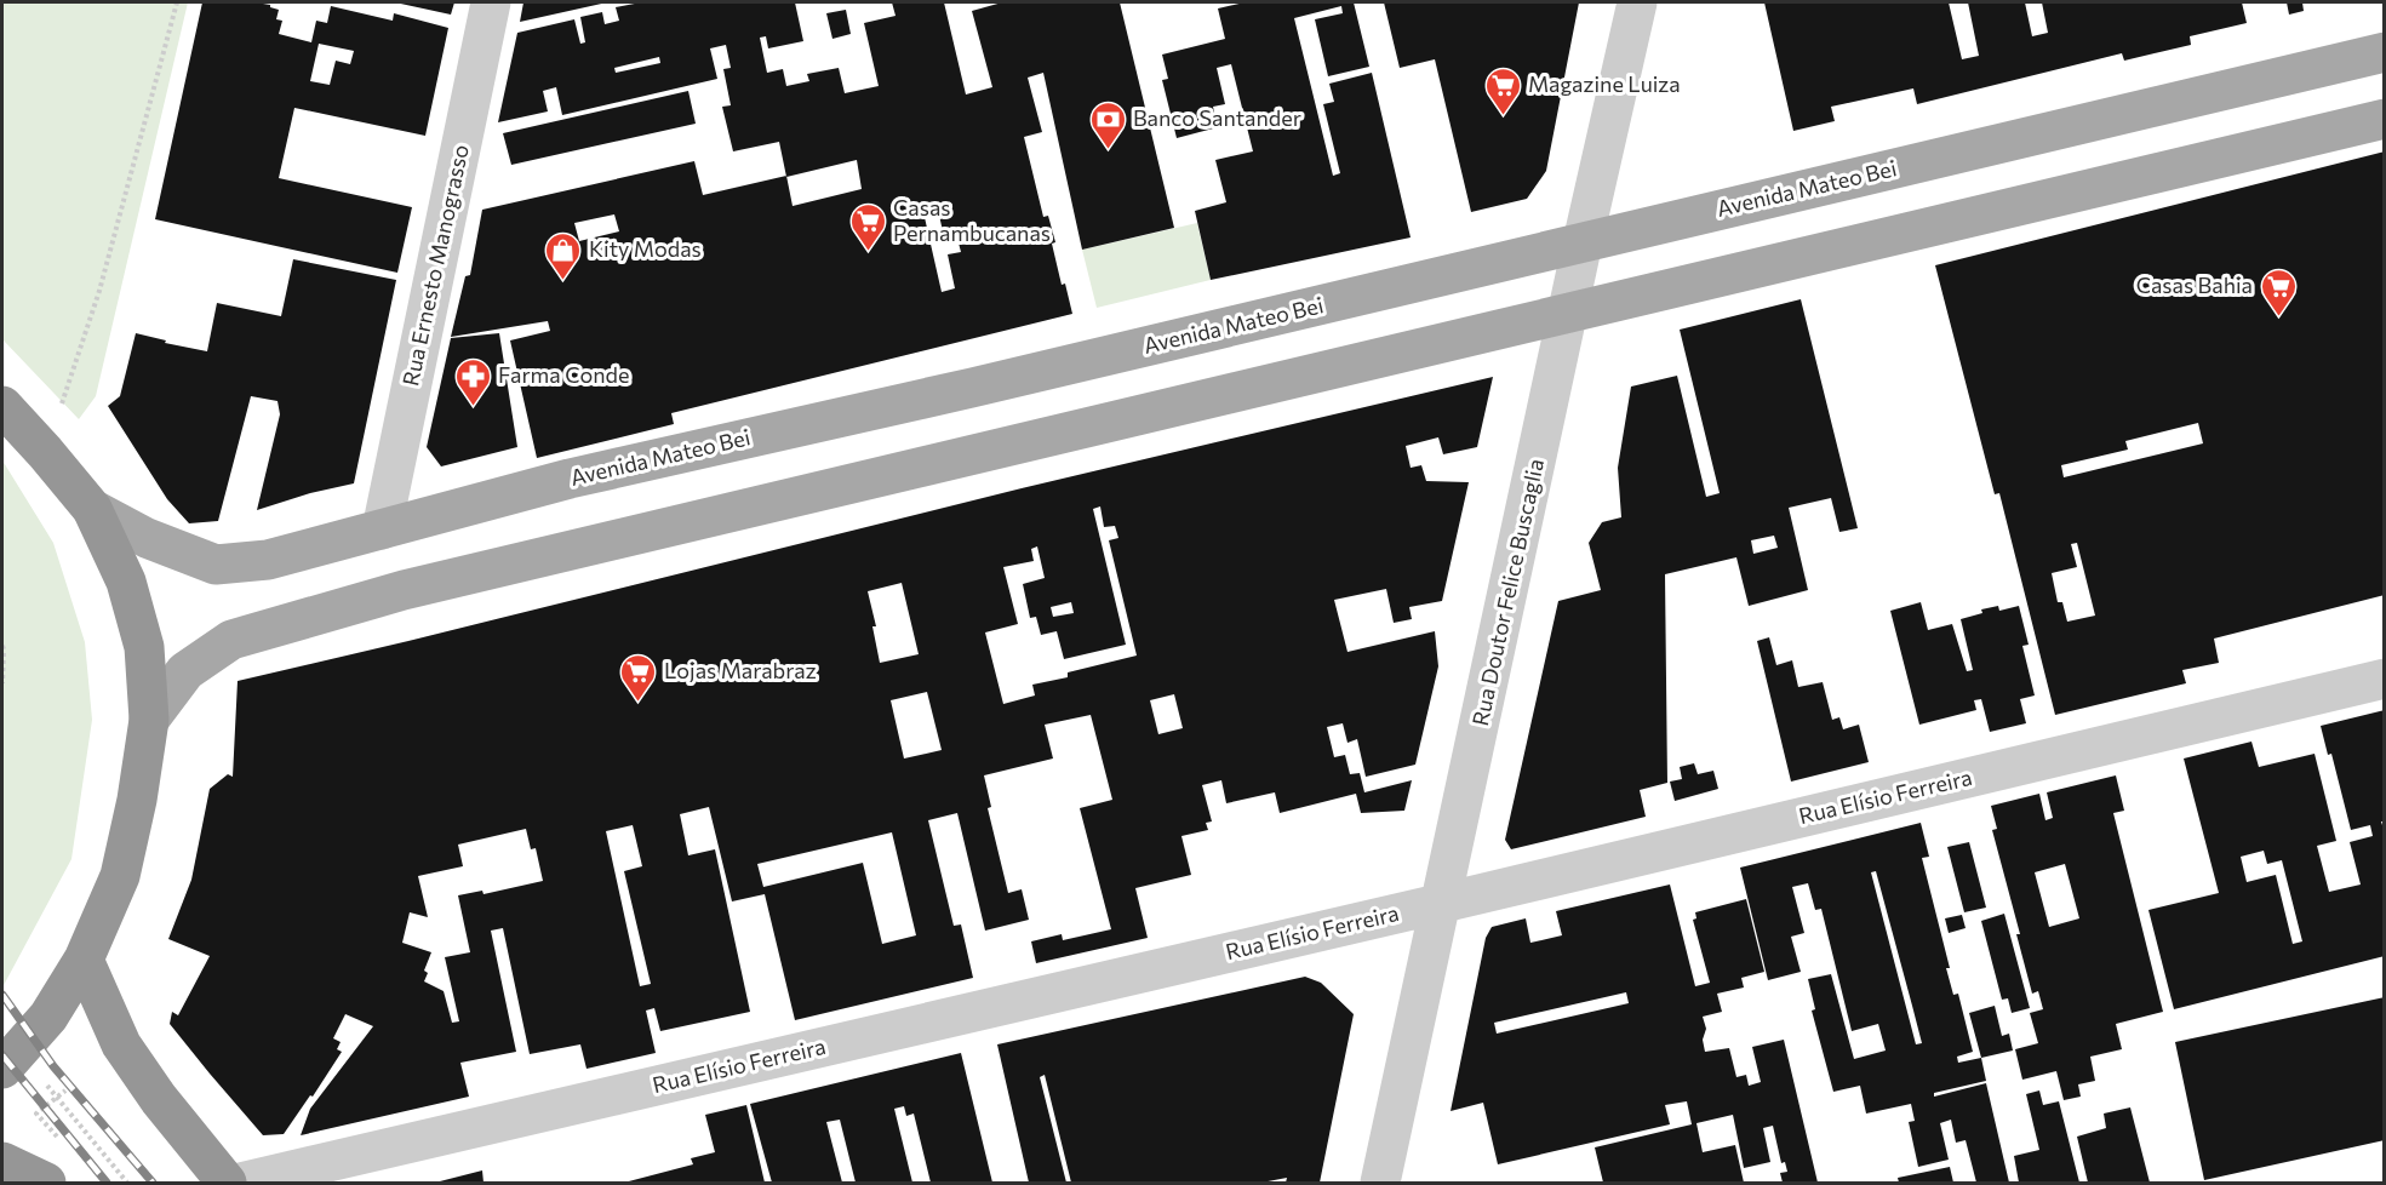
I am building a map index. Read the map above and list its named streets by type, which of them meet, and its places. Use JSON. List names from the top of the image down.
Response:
{
  "streets": {
    "main road": ["Avenida Mateo Bei"],
    "street": ["Rua Ernesto Manograsso", "Rua Doutor Felice Buscaglia", "Rua Elísio Ferreira"]
  },
  "crossings": [
    ["Avenida Mateo Bei", "Rua Ernesto Manograsso"],
    ["Avenida Mateo Bei", "Rua Doutor Felice Buscaglia"],
    ["Rua Doutor Felice Buscaglia", "Rua Elísio Ferreira"]
  ],
  "places": {
    "supermarket": [
      "Magazine Luiza",
      "Casas Pernambucanas",
      "Casas Bahia",
      "Lojas Marabraz"
    ],
    "bank": ["Banco Santander"],
    "shop": ["Kity Modas"],
    "pharmacy": ["Farma Conde"]
  }
}
